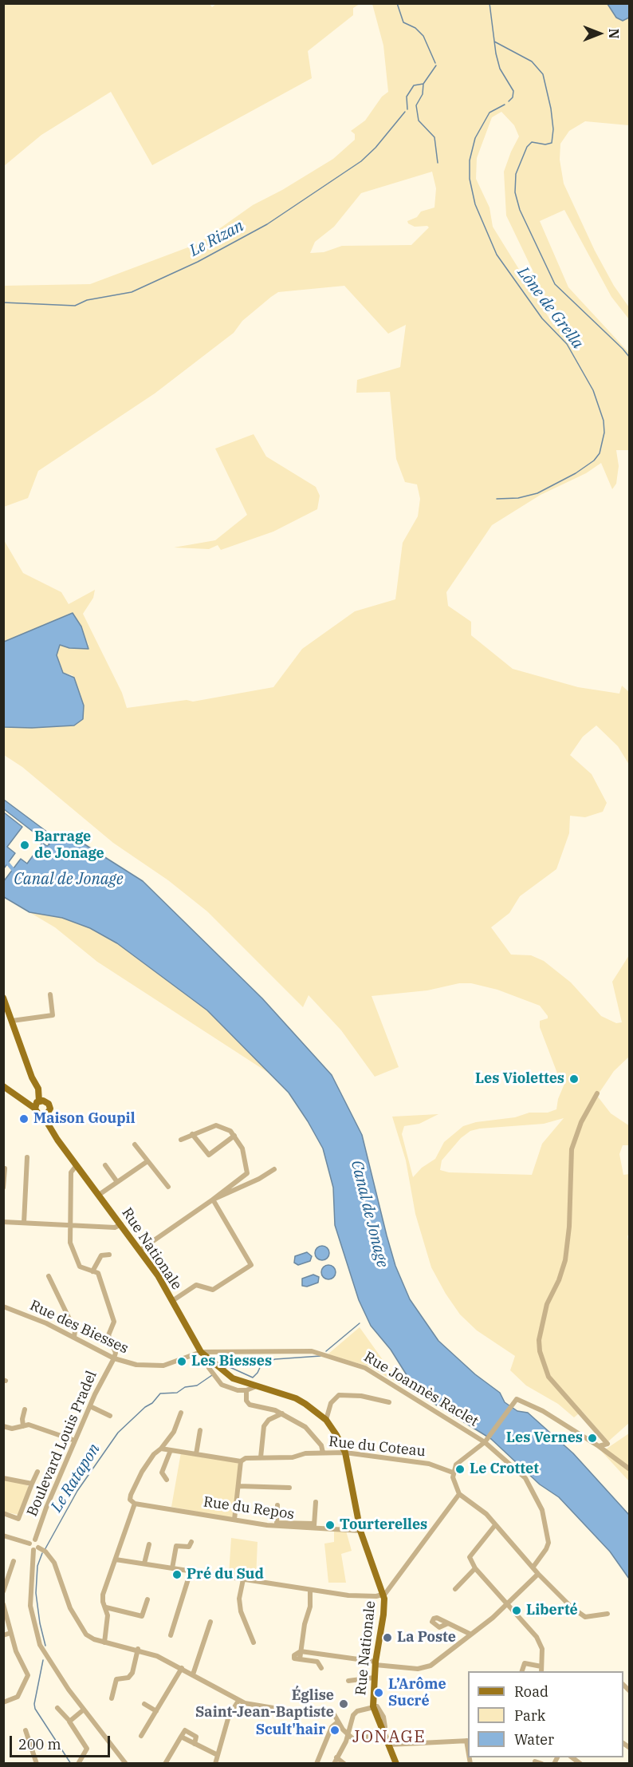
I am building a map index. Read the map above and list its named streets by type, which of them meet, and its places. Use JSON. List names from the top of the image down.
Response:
{
  "streets": {
    "main road": ["Rue Nationale"],
    "street": [
      "Rue des Biesses",
      "Rue Joannès Raclet",
      "Boulevard Louis Pradel",
      "Rue du Coteau",
      "Rue du Repos"
    ]
  },
  "crossings": [
    ["Rue Nationale", "Rue des Biesses"],
    ["Rue Nationale", "Rue Joannès Raclet"],
    ["Rue Nationale", "Rue du Coteau"],
    ["Rue Nationale", "Rue du Repos"],
    ["Rue des Biesses", "Rue Joannès Raclet"],
    ["Rue des Biesses", "Boulevard Louis Pradel"]
  ],
  "districts": ["JONAGE"],
  "water": [
    "Le Rizan",
    "Lône de Grella",
    "Canal de Jonage",
    "Le Ratapon"
  ],
  "places": [
    "Barrage de Jonage",
    "Les Violettes",
    "Maison Goupil",
    "Les Biesses",
    "Les Vernes",
    "Le Crottet",
    "Tourterelles",
    "Pré du Sud",
    "Liberté",
    "La Poste",
    "L’Arôme Sucré",
    "Église Saint-Jean-Baptiste",
    "Scult'hair"
  ],
  "legend": ["Road", "Park", "Water"],
  "scale_bar": "200 m",
  "north": "right"
}
